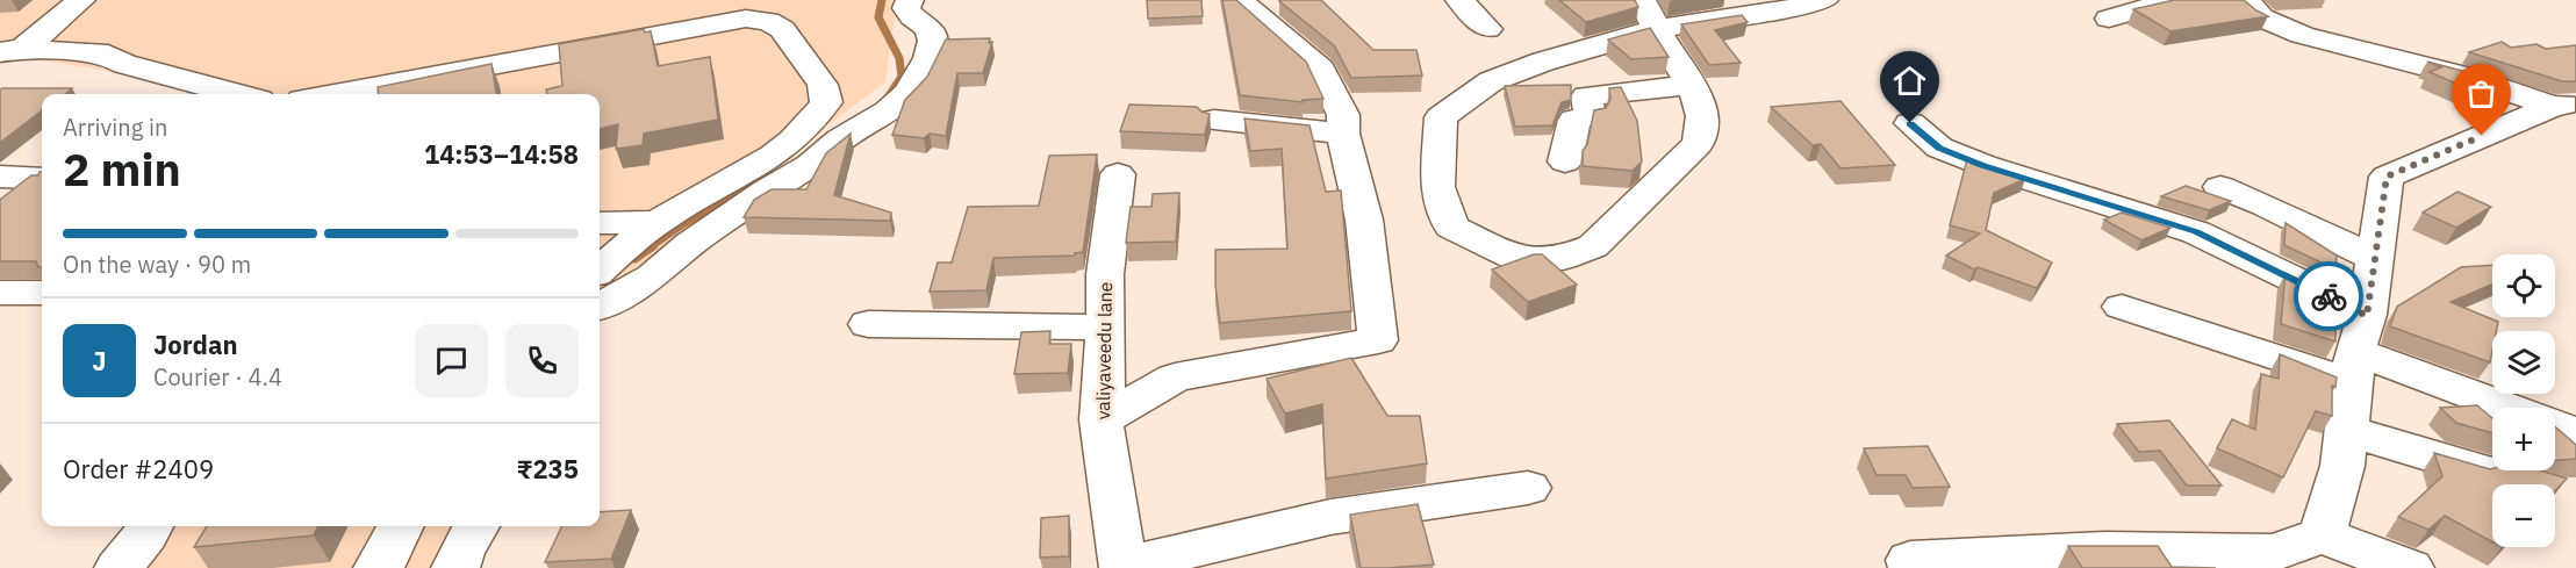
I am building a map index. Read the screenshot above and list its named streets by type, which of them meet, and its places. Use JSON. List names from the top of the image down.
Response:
{
  "streets": {
    "street": ["valiyaveedu lane"]
  },
  "page": {
    "heading": ["2 min", "Arriving in", "14:53–14:58"],
    "panel": [
      "Jordan",
      "Courier · 4.4",
      "Order #2409",
      "₹235"
    ],
    "bar": "On the way · 90 m",
    "map_buttons": ["+", "−"],
    "round": "J"
  }
}
